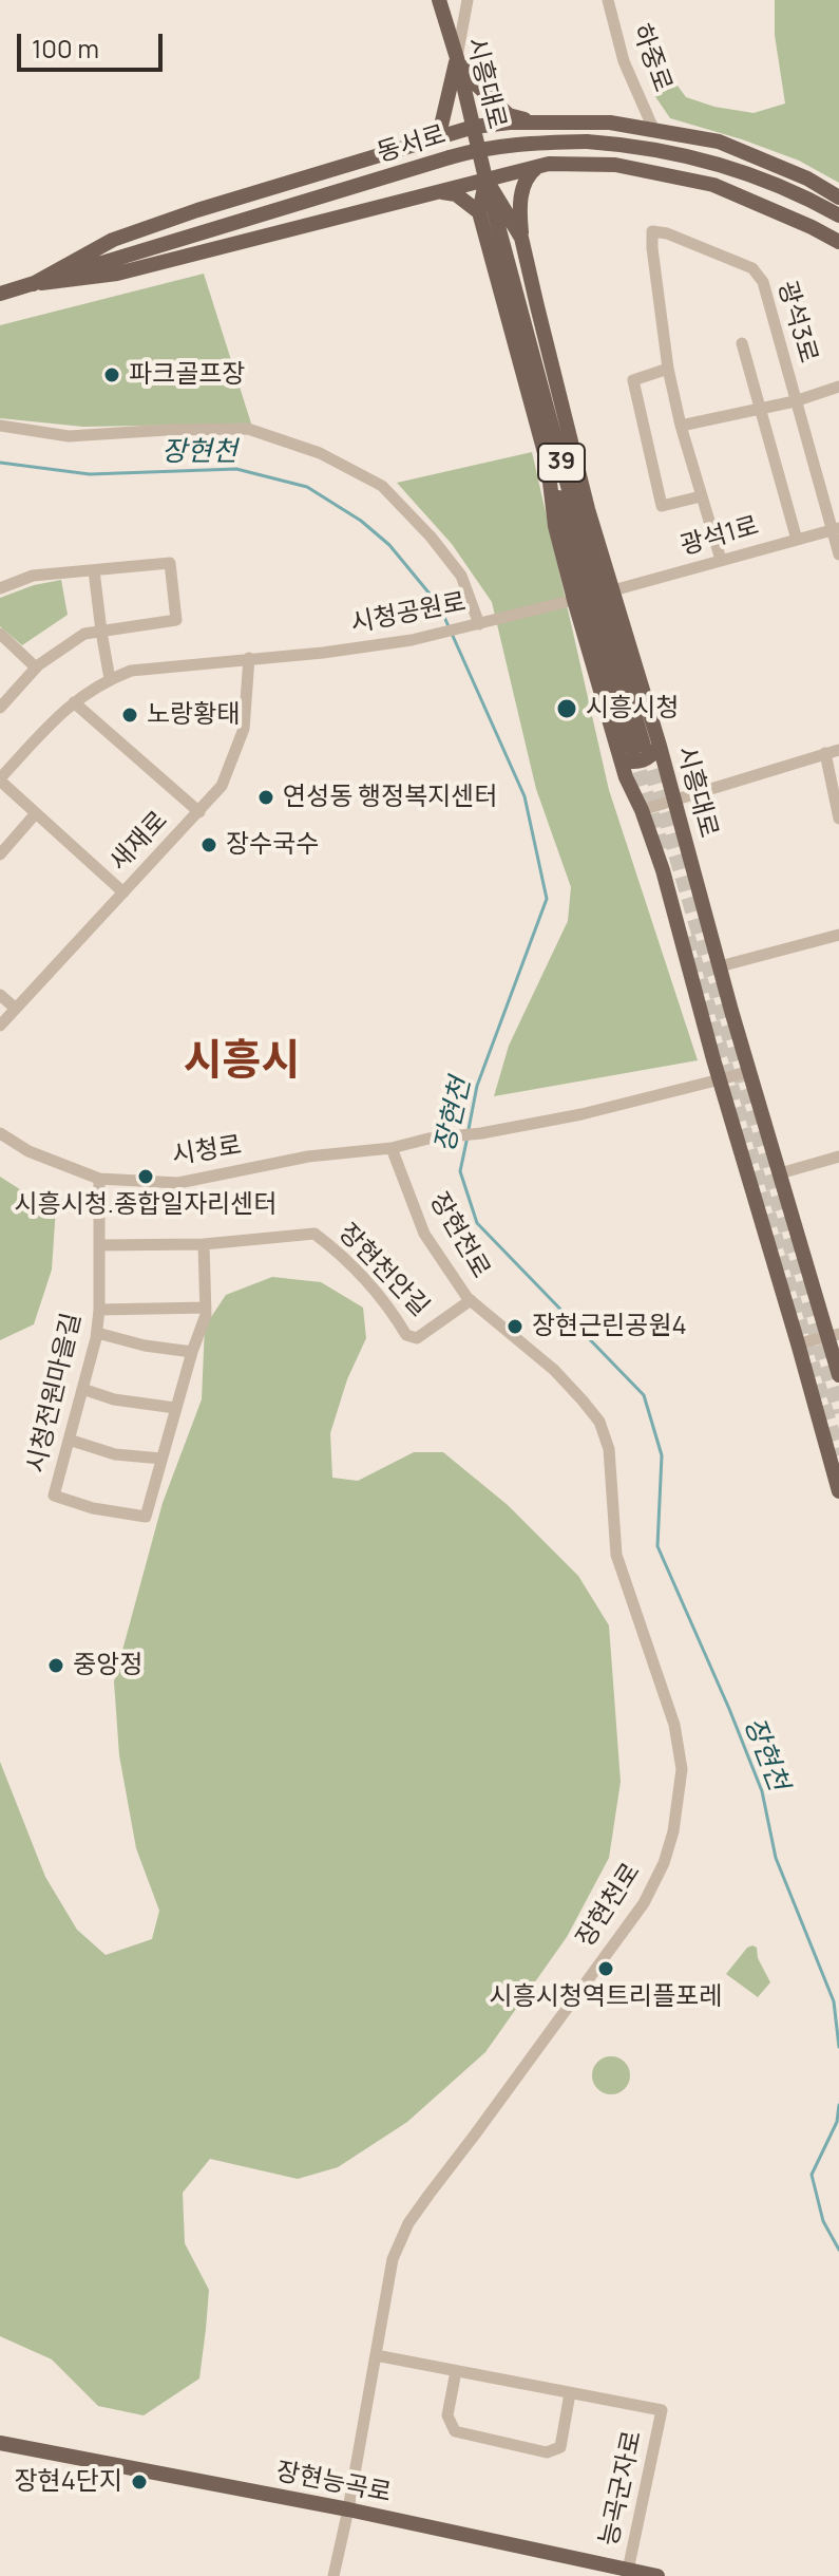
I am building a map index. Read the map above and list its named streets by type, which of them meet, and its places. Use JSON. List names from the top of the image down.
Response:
{
  "streets": {
    "main road": [
      "시흥대로",
      "동서로",
      "39",
      "장현능곡로"
    ],
    "street": [
      "하중로",
      "광석3로",
      "광석1로",
      "시청공원로",
      "새재로",
      "시청로",
      "장현천로",
      "장현천안길",
      "시청전원마을길",
      "능곡군자로"
    ]
  },
  "crossings": [
    ["시흥대로", "광석1로"],
    ["시흥대로", "시청공원로"],
    ["시흥대로", "시청로"],
    ["광석3로", "광석1로"],
    ["시청공원로", "새재로"],
    ["시청로", "장현천로"],
    ["시청로", "시청전원마을길"],
    ["장현천로", "장현천안길"],
    ["장현천로", "장현능곡로"],
    ["장현천안길", "시청전원마을길"],
    ["장현능곡로", "능곡군자로"]
  ],
  "districts": ["시흥시"],
  "water": ["장현천"],
  "places": [
    "파크골프장",
    "시흥시청",
    "노랑황태",
    "연성동 행정복지센터",
    "장수국수",
    "시흥시청.종합일자리센터",
    "장현근린공원4",
    "중앙정",
    "시흥시청역트리플포레",
    "장현4단지"
  ],
  "scale_bar": "100 m"
}
